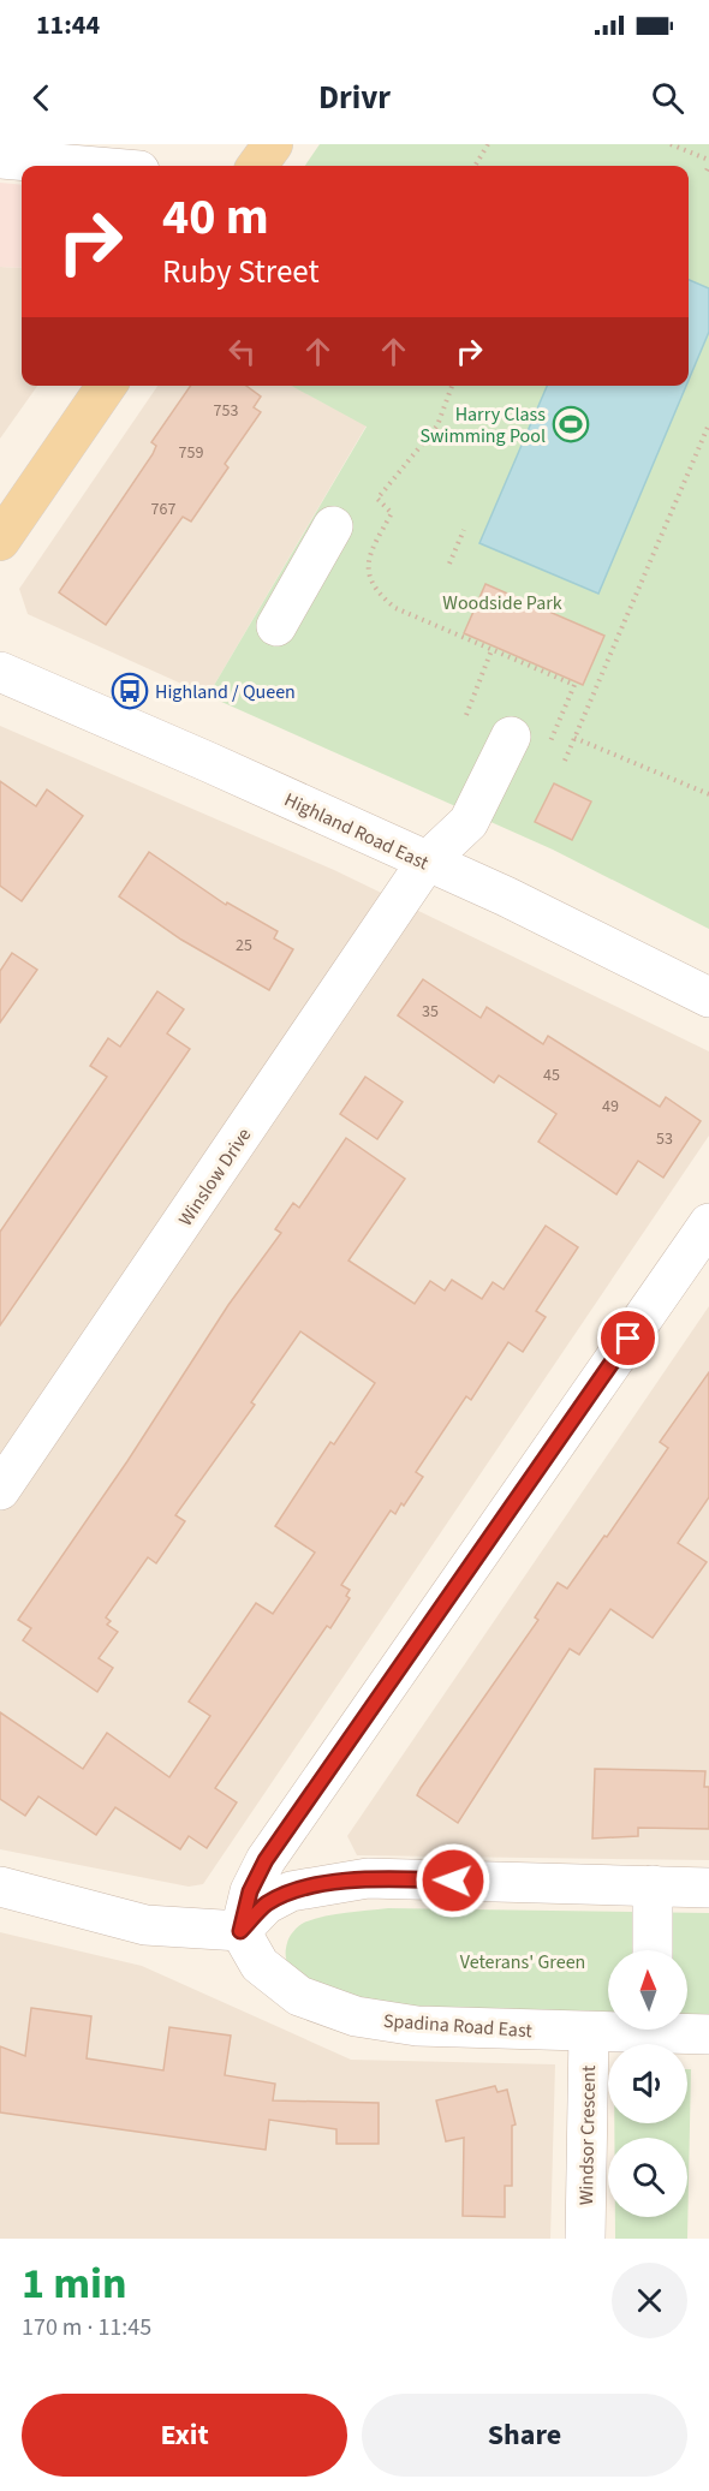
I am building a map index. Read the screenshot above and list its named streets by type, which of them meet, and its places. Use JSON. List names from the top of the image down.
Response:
{
  "streets": {
    "street": [
      "Highland Road East",
      "Winslow Drive",
      "Spadina Road East",
      "Windsor Crescent"
    ]
  },
  "crossings": [
    ["Highland Road East", "Winslow Drive"],
    ["Spadina Road East", "Windsor Crescent"]
  ],
  "parks": ["Woodside Park", "Veterans' Green"],
  "places": {
    "sports": ["Harry Class Swimming Pool"],
    "bus stop": ["Highland / Queen"]
  },
  "house_numbers": [
    "753",
    "759",
    "767",
    "25",
    "35",
    "45",
    "49",
    "53"
  ],
  "north": "top",
  "page": {
    "status": "11:44",
    "header": "Drivr",
    "turn": ["40 m", "Ruby Street"],
    "heading": ["1 min", "170 m · 11:45"],
    "buttons": ["Exit", "Share"]
  }
}
